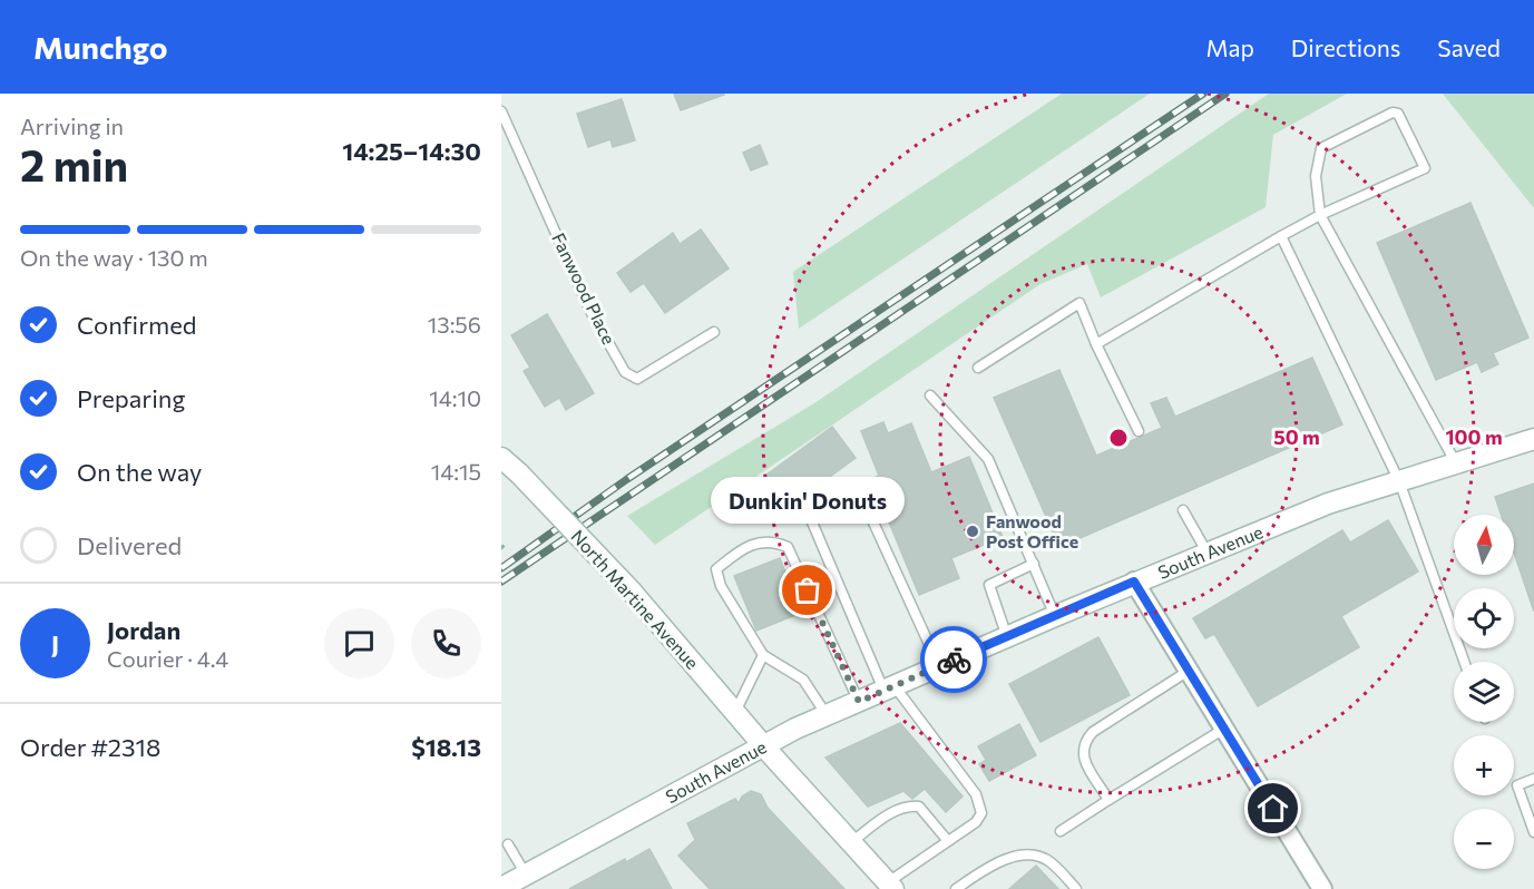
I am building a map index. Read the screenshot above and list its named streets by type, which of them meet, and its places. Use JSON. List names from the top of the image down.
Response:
{
  "streets": {
    "main road": ["South Avenue", "North Martine Avenue"],
    "lane": ["Fanwood Place"]
  },
  "crossings": [
    ["South Avenue", "North Martine Avenue"]
  ],
  "places": ["Fanwood Post Office", "Dunkin' Donuts"],
  "north": "top",
  "page": {
    "header": "Munchgo",
    "nav": ["Map", "Directions", "Saved"],
    "heading": ["2 min", "Arriving in", "14:25–14:30"],
    "panel": [
      "Jordan",
      "Courier · 4.4",
      "Order #2318",
      "$18.13"
    ],
    "bar": "On the way · 130 m",
    "list": [
      ["Confirmed", "13:56"],
      ["Preparing", "14:10"],
      ["On the way", "14:15"],
      "Delivered"
    ],
    "bubble": "Dunkin' Donuts",
    "map_buttons": ["+", "−"],
    "round": "J"
  },
  "rings": ["50 m", "100 m"]
}
